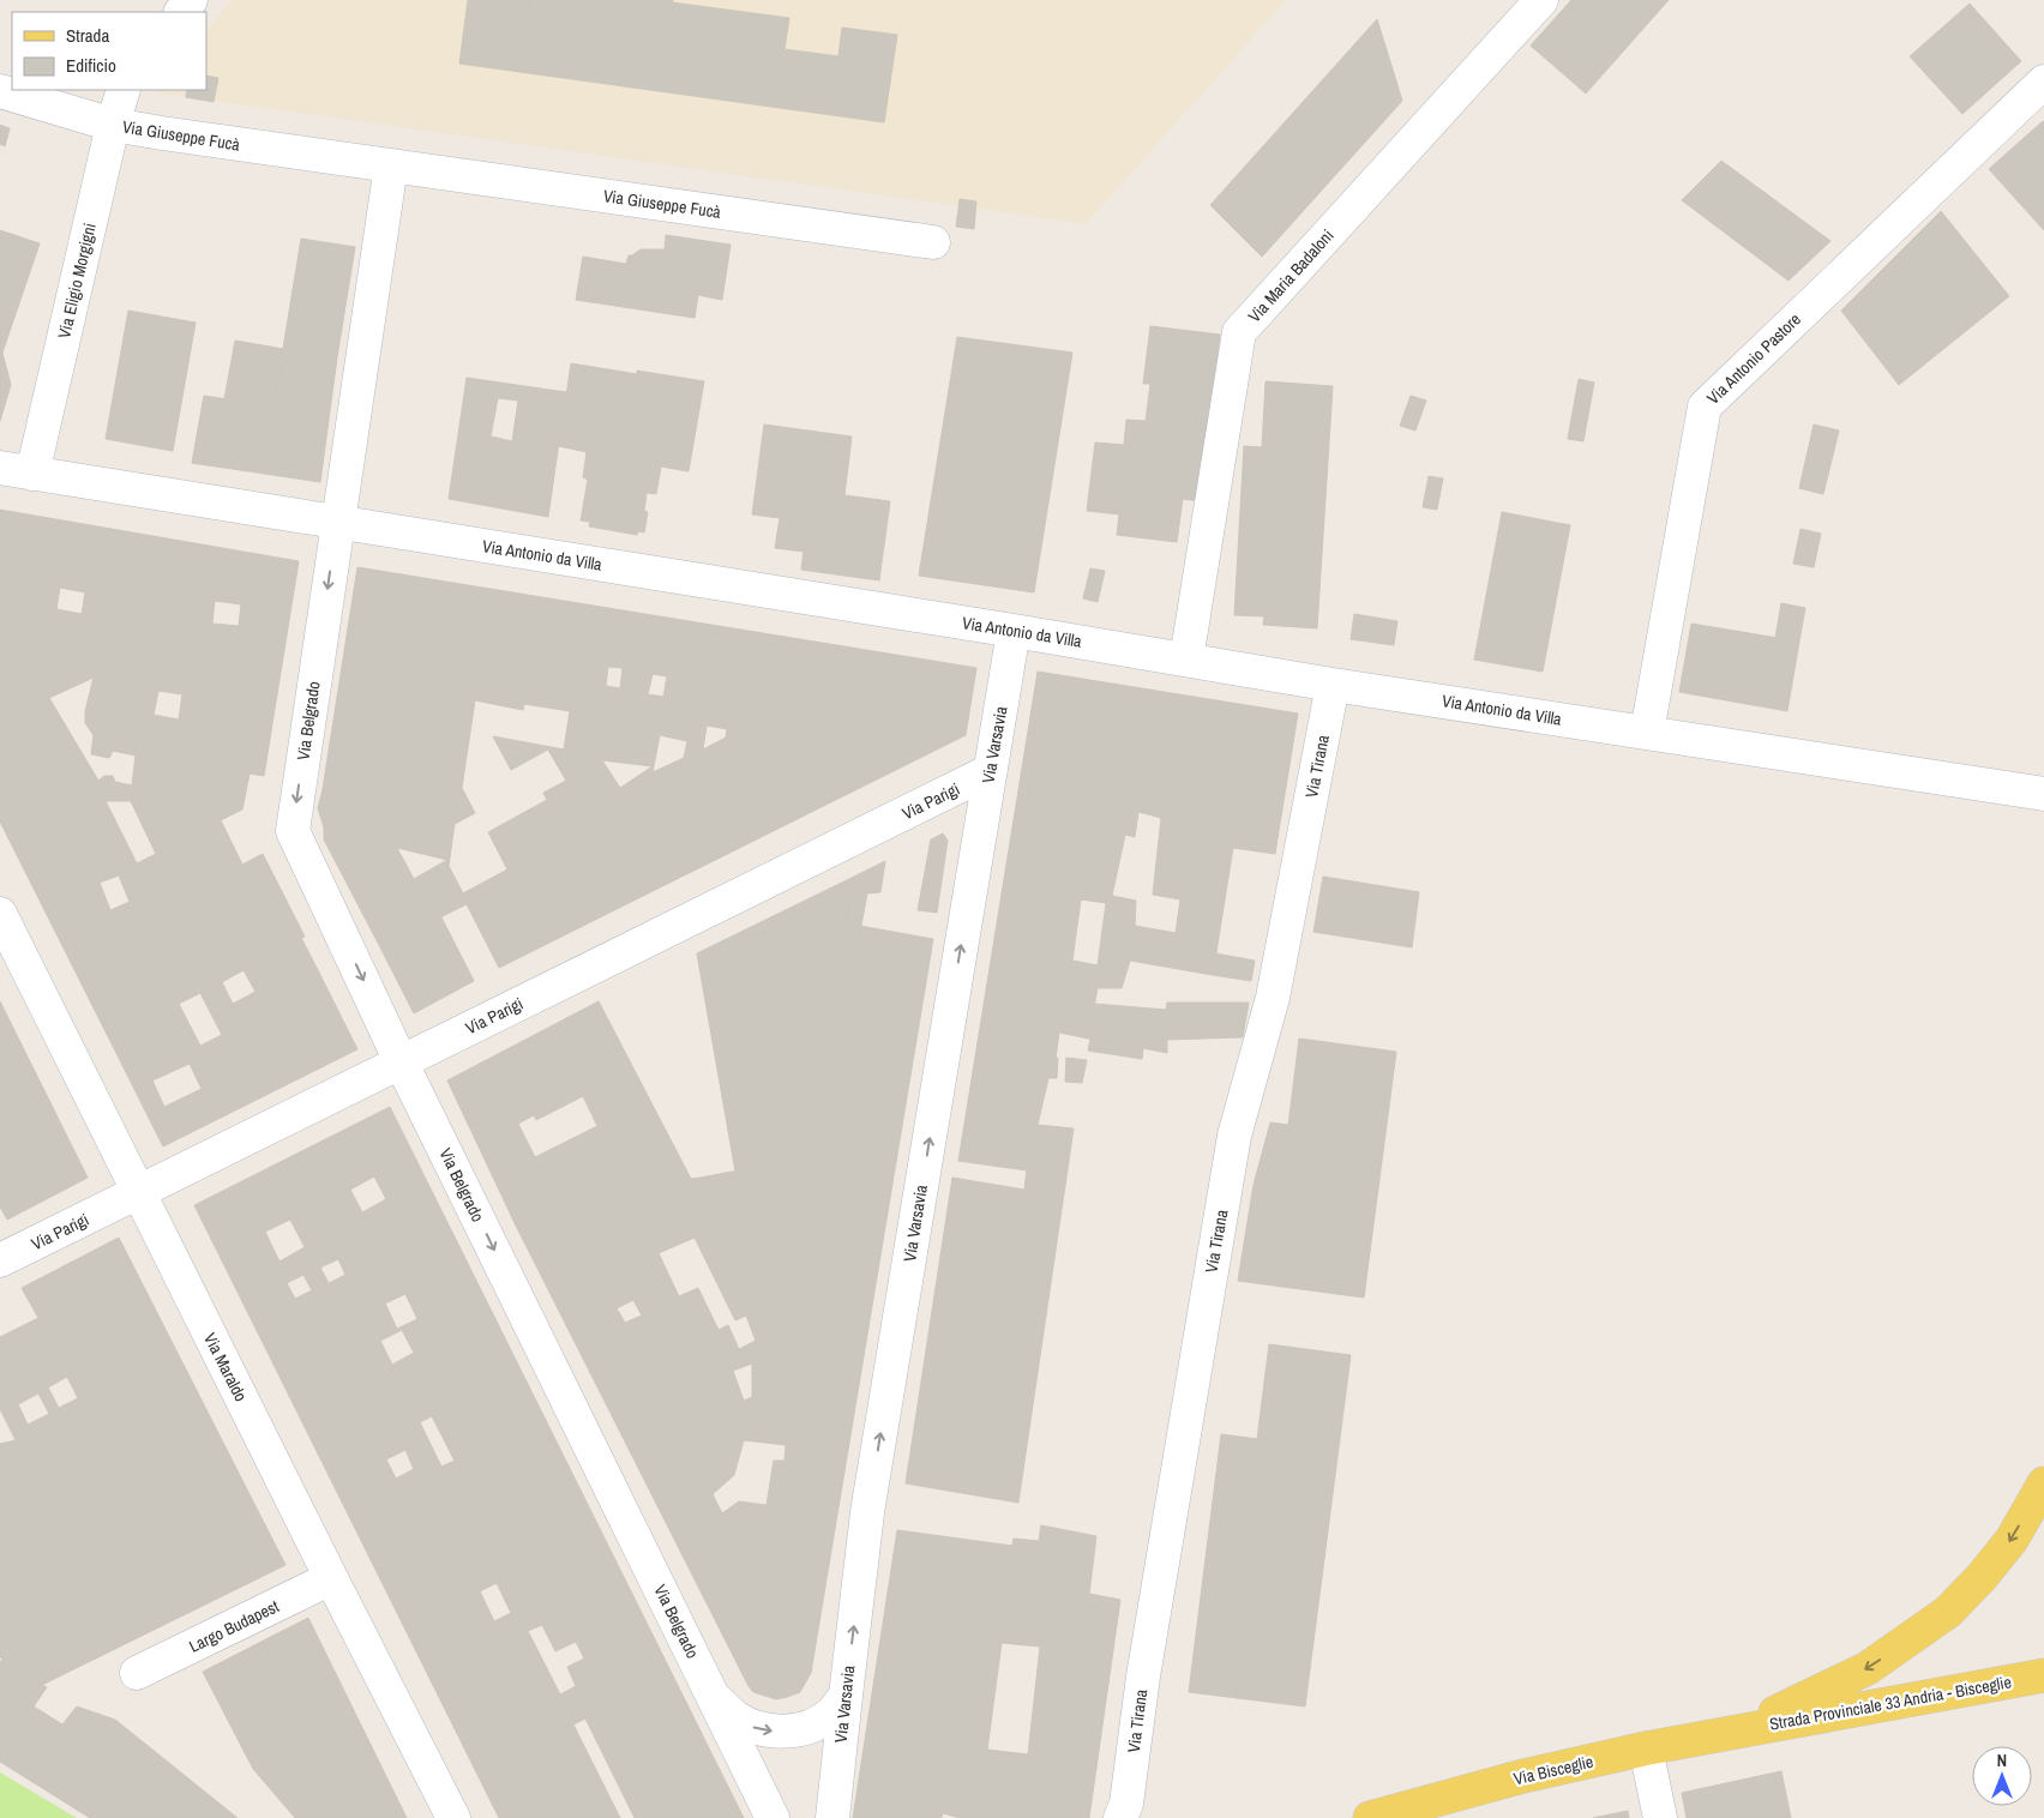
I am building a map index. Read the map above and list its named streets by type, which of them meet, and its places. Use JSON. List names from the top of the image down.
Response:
{
  "streets": {
    "main road": ["Strada Provinciale 33 Andria - Bisceglie", "Via Bisceglie"],
    "street": [
      "Via Giuseppe Fucà",
      "Via Maria Badaloni",
      "Via Eligio Morgigni",
      "Via Antonio Pastore",
      "Via Antonio da Villa",
      "Via Belgrado",
      "Via Varsavia",
      "Via Tirana",
      "Via Parigi",
      "Via Maraldo",
      "Largo Budapest"
    ]
  },
  "crossings": [
    ["Via Giuseppe Fucà", "Via Eligio Morgigni"],
    ["Via Maria Badaloni", "Via Antonio da Villa"],
    ["Via Eligio Morgigni", "Via Antonio da Villa"],
    ["Via Antonio Pastore", "Via Antonio da Villa"],
    ["Via Antonio da Villa", "Via Belgrado"],
    ["Via Antonio da Villa", "Via Varsavia"],
    ["Via Antonio da Villa", "Via Tirana"],
    ["Via Belgrado", "Via Parigi"],
    ["Via Varsavia", "Via Parigi"],
    ["Via Parigi", "Via Maraldo"],
    ["Via Maraldo", "Largo Budapest"],
    ["Strada Provinciale 33 Andria - Bisceglie", "Via Bisceglie"]
  ],
  "one_way": ["Via Belgrado", "Via Varsavia"],
  "legend": ["Strada", "Edificio"],
  "north": "top"
}
